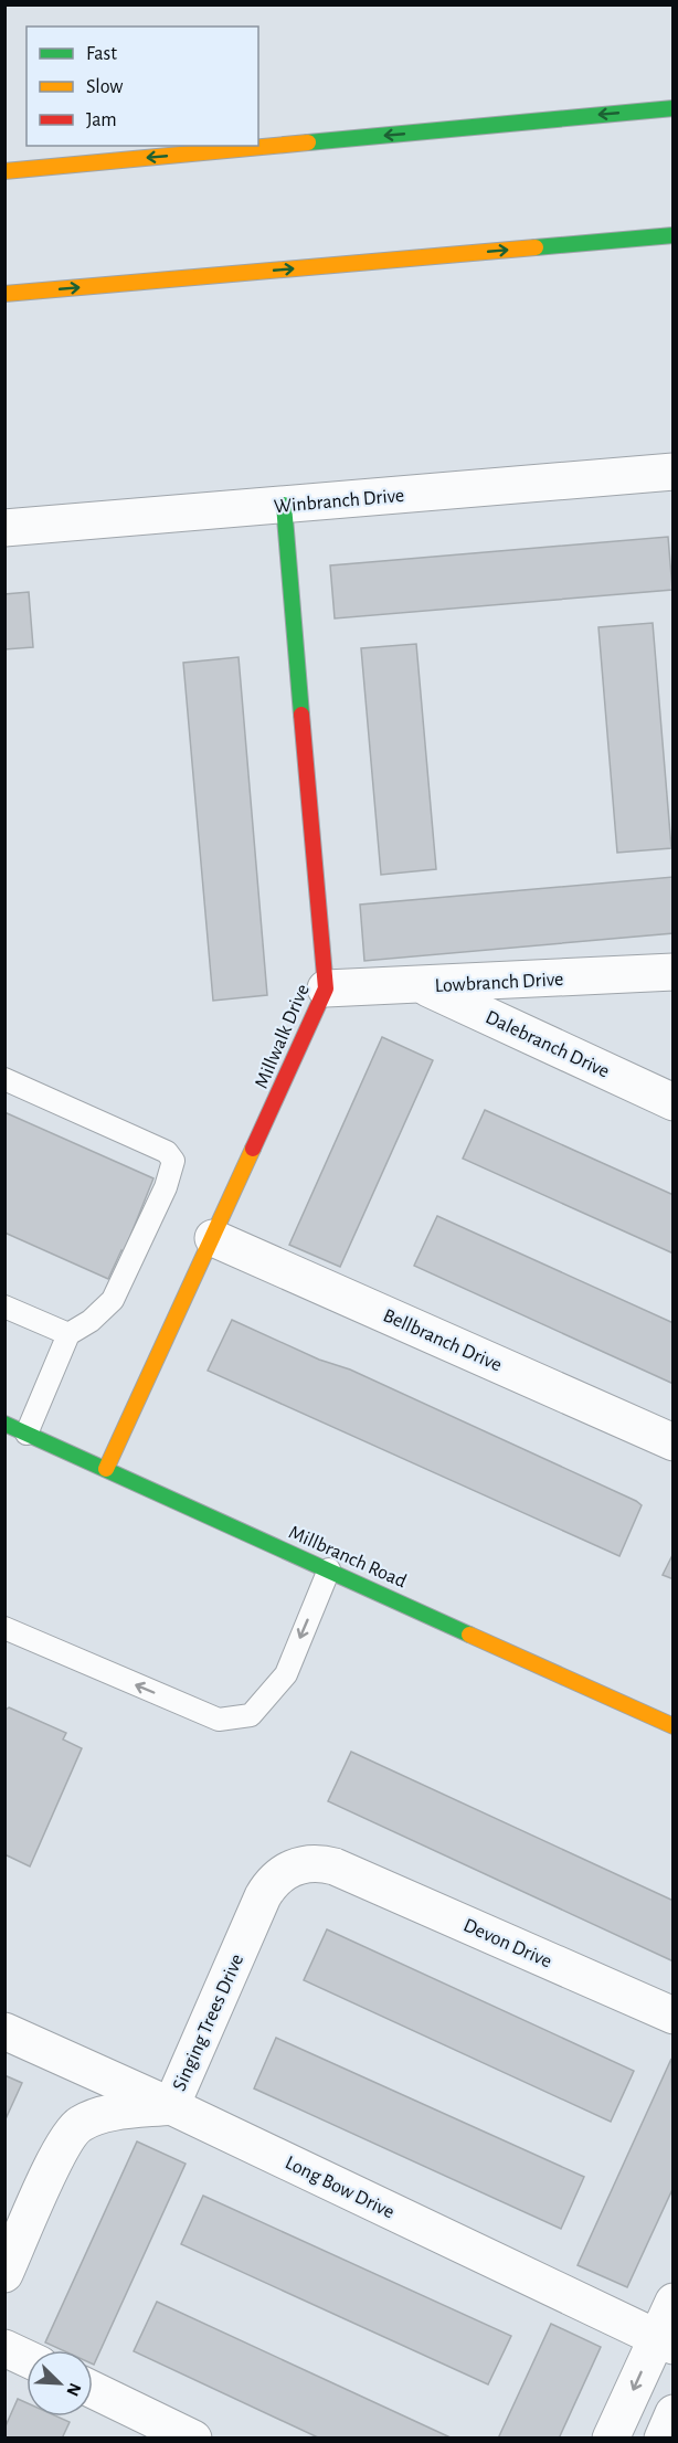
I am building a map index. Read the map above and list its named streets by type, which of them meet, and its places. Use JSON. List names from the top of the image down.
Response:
{
  "streets": {
    "main road": ["Millwalk Drive", "Millbranch Road"],
    "street": [
      "Winbranch Drive",
      "Lowbranch Drive",
      "Dalebranch Drive",
      "Bellbranch Drive",
      "Devon Drive",
      "Singing Trees Drive",
      "Long Bow Drive"
    ]
  },
  "crossings": [
    ["Winbranch Drive", "Millwalk Drive"],
    ["Lowbranch Drive", "Millwalk Drive"],
    ["Lowbranch Drive", "Dalebranch Drive"],
    ["Millwalk Drive", "Bellbranch Drive"],
    ["Millwalk Drive", "Millbranch Road"],
    ["Devon Drive", "Singing Trees Drive"],
    ["Singing Trees Drive", "Long Bow Drive"]
  ],
  "legend": ["Fast", "Slow", "Jam"],
  "north": "bottom right"
}
